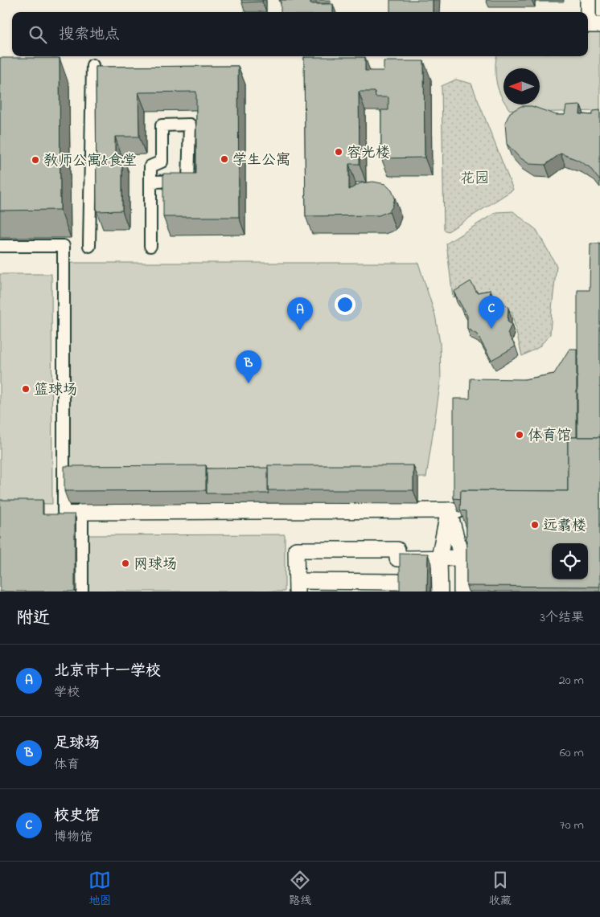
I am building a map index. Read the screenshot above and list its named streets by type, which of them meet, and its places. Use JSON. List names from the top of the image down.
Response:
{
  "parks": ["花园"],
  "places": [
    "容光楼",
    "学生公寓",
    "教师公寓&食堂",
    "篮球场",
    "体育馆",
    "远翥楼",
    "网球场"
  ],
  "north": "left",
  "page": {
    "search": "搜索地点",
    "pins": ["C", "A", "B"],
    "heading": ["附近", "3个结果"],
    "list": [
      {
        "mark": "A",
        "name": "北京市十一学校",
        "note": "学校",
        "value": "20 m"
      },
      {
        "mark": "B",
        "name": "足球场",
        "note": "体育",
        "value": "60 m"
      },
      {
        "mark": "C",
        "name": "校史馆",
        "note": "博物馆",
        "value": "70 m"
      }
    ],
    "nav": ["地图", "路线", "收藏"]
  }
}
